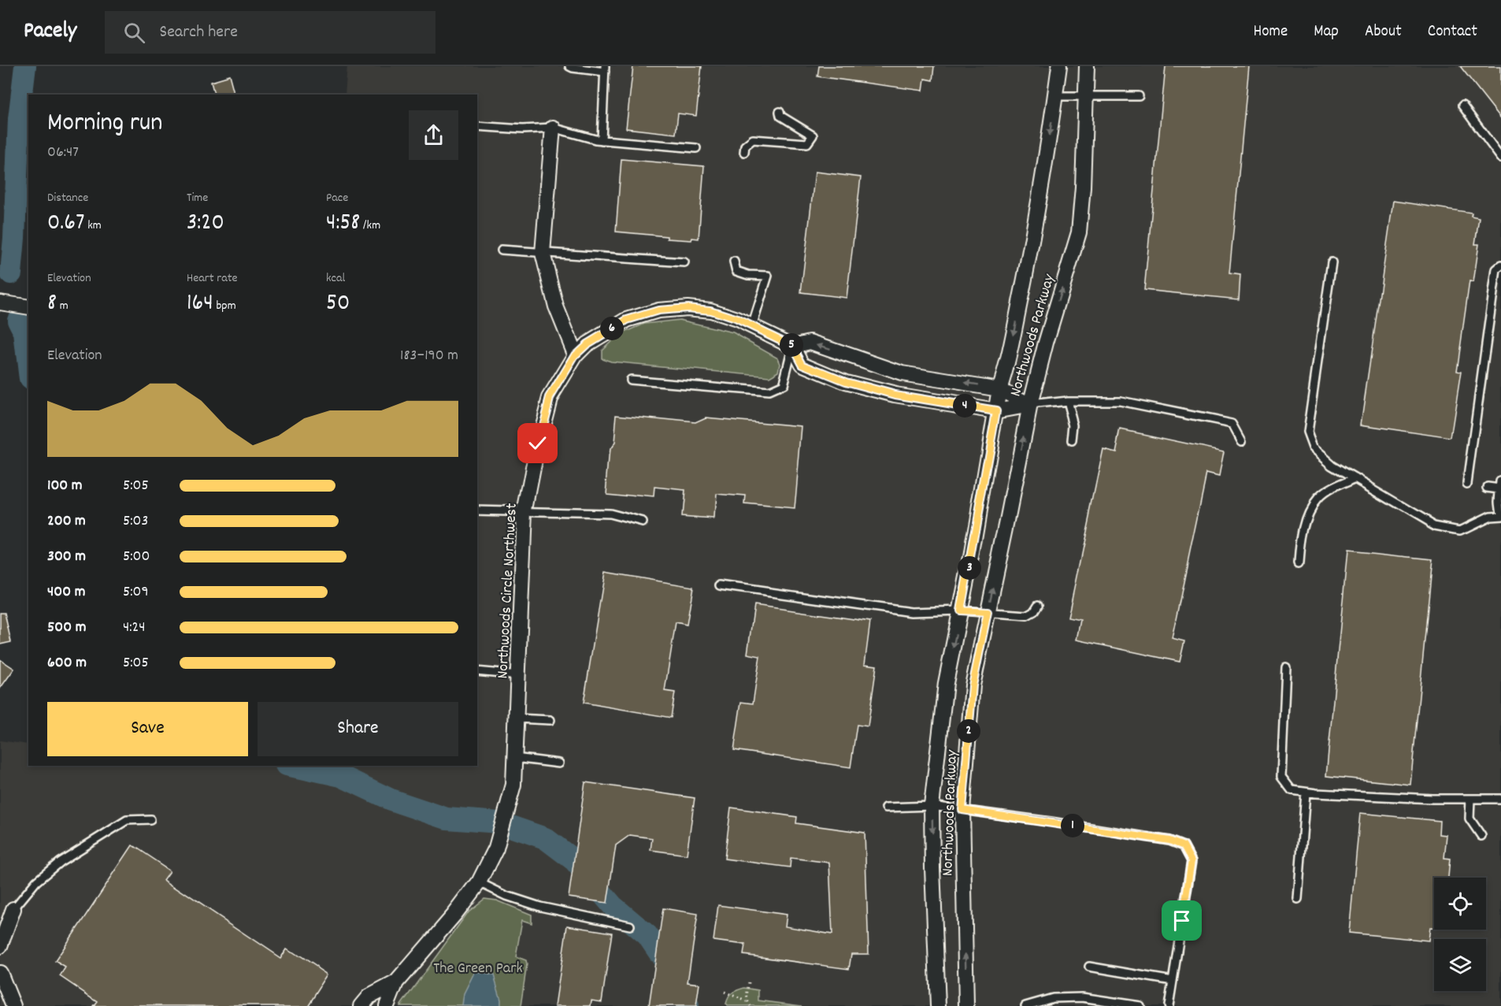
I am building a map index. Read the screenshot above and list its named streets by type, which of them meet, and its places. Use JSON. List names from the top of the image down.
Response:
{
  "streets": {
    "street": ["Northwoods Parkway", "Northwoods Circle Northwest"]
  },
  "crossings": [
    ["Northwoods Parkway", "Northwoods Circle Northwest"]
  ],
  "parks": ["The Green Park"],
  "page": {
    "header": "Pacely",
    "search": "Search here",
    "nav": [
      "Home",
      "Map",
      "About",
      "Contact"
    ],
    "heading": ["Morning run", "06:47"],
    "stats": [
      ["Distance", "0.67 km"],
      ["Time", "3:20"],
      ["Pace", "4:58 /km"],
      ["Elevation", "8 m"],
      ["Heart rate", "164 bpm"],
      ["kcal", "50"]
    ],
    "pins": [
      "6",
      "5",
      "4",
      "3",
      "2",
      "1"
    ],
    "chart": ["Elevation", "183–190 m"],
    "list": [
      {
        "name": "100 m",
        "note": "5:05"
      },
      {
        "name": "200 m",
        "note": "5:03"
      },
      {
        "name": "300 m",
        "note": "5:00"
      },
      {
        "name": "400 m",
        "note": "5:09"
      },
      {
        "name": "500 m",
        "note": "4:24"
      },
      {
        "name": "600 m",
        "note": "5:05"
      }
    ],
    "buttons": ["Save", "Share"]
  }
}
